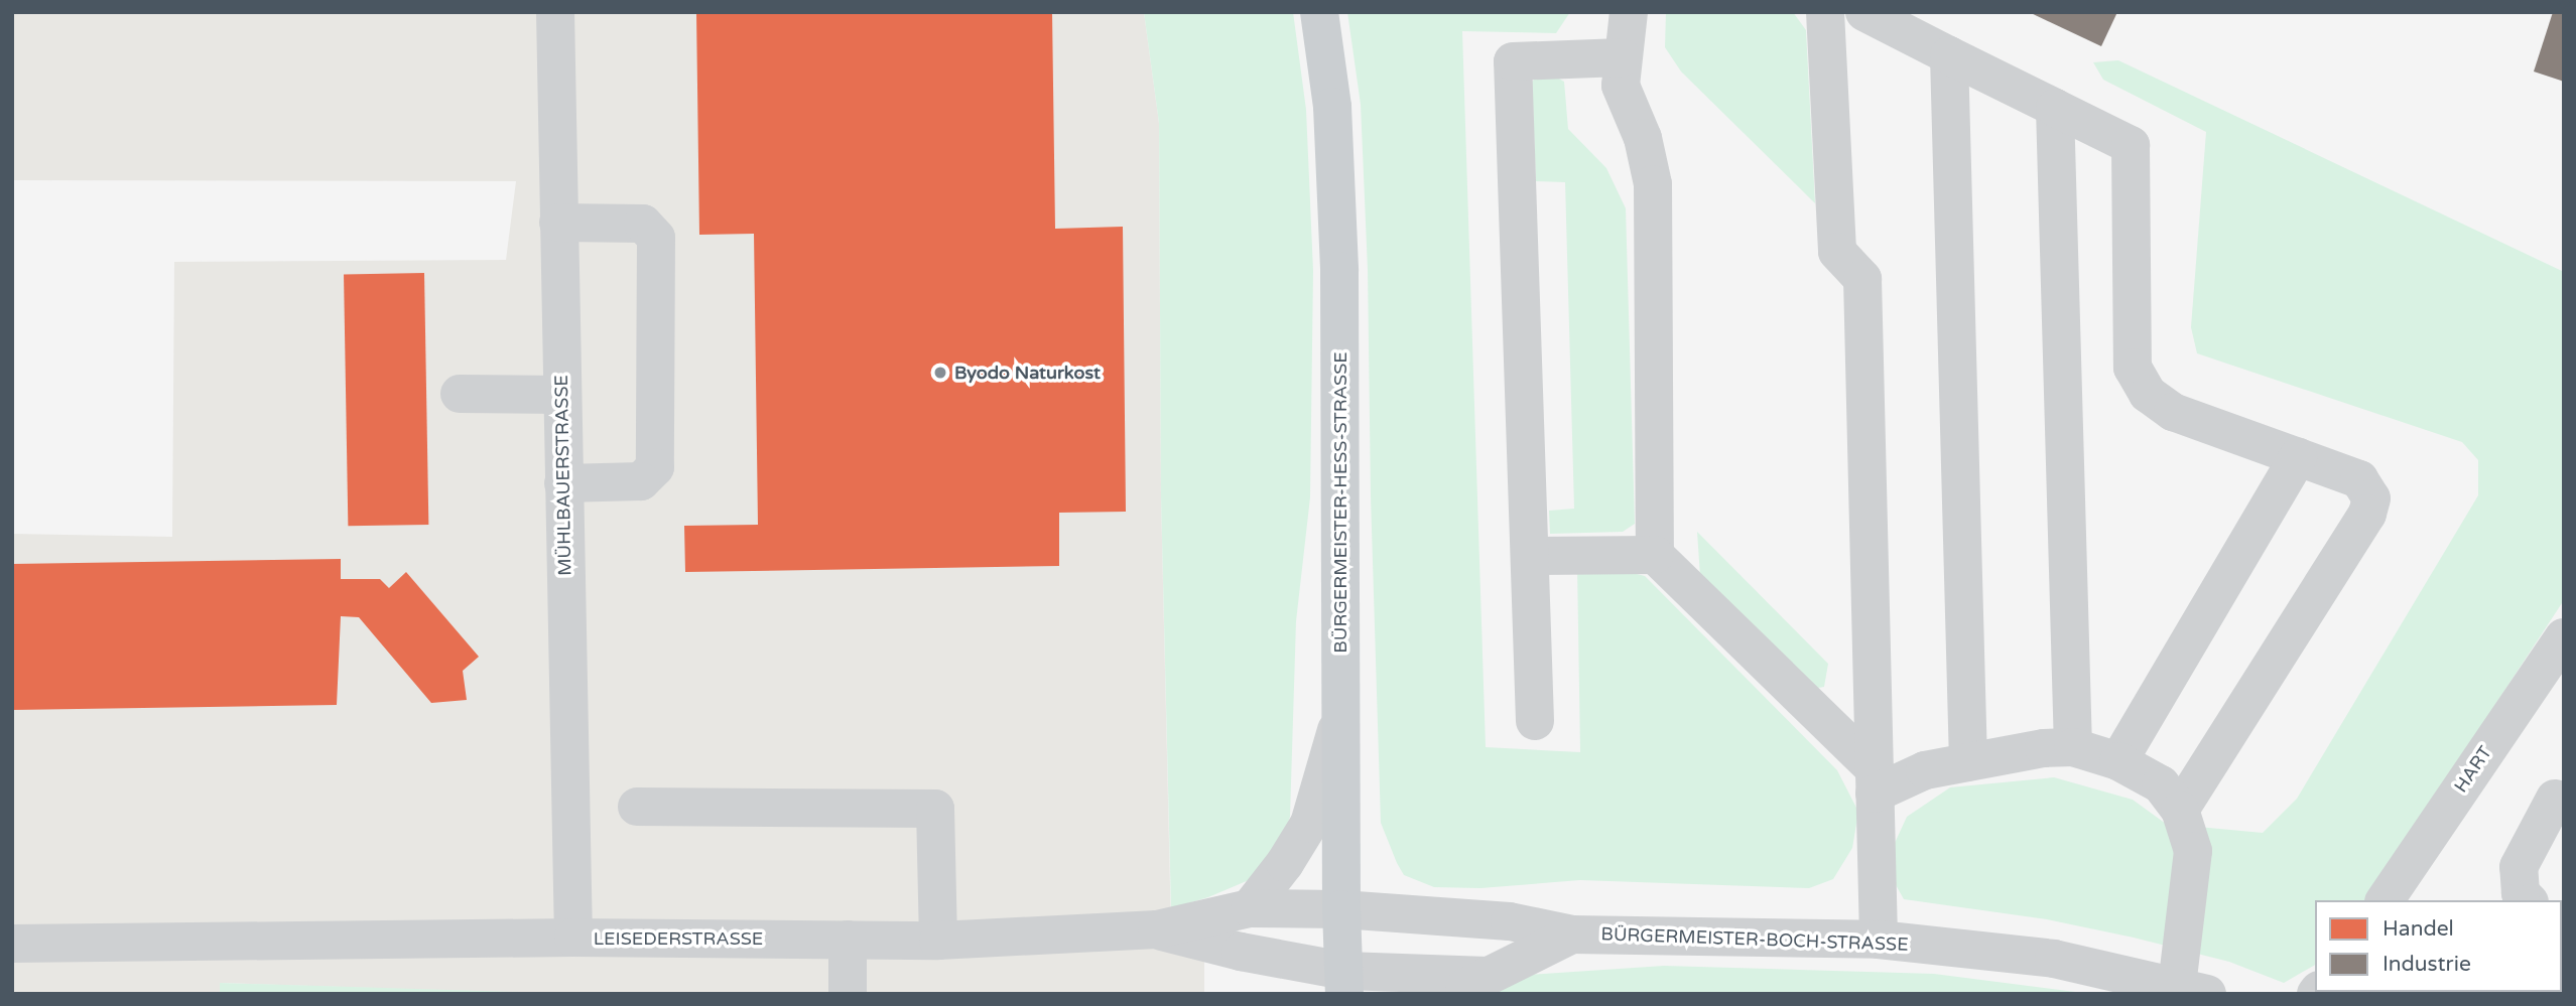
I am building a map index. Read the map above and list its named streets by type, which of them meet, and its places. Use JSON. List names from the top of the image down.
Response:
{
  "streets": {
    "main road": ["BÜRGERMEISTER-HESS-STRASSE"],
    "street": [
      "MÜHLBAUERSTRASSE",
      "HART",
      "LEISEDERSTRASSE",
      "BÜRGERMEISTER-BOCH-STRASSE"
    ]
  },
  "crossings": [
    ["MÜHLBAUERSTRASSE", "LEISEDERSTRASSE"],
    ["BÜRGERMEISTER-HESS-STRASSE", "LEISEDERSTRASSE"],
    ["BÜRGERMEISTER-HESS-STRASSE", "BÜRGERMEISTER-BOCH-STRASSE"],
    ["LEISEDERSTRASSE", "BÜRGERMEISTER-BOCH-STRASSE"]
  ],
  "places": ["Byodo Naturkost"],
  "legend": ["Handel", "Industrie"]
}
